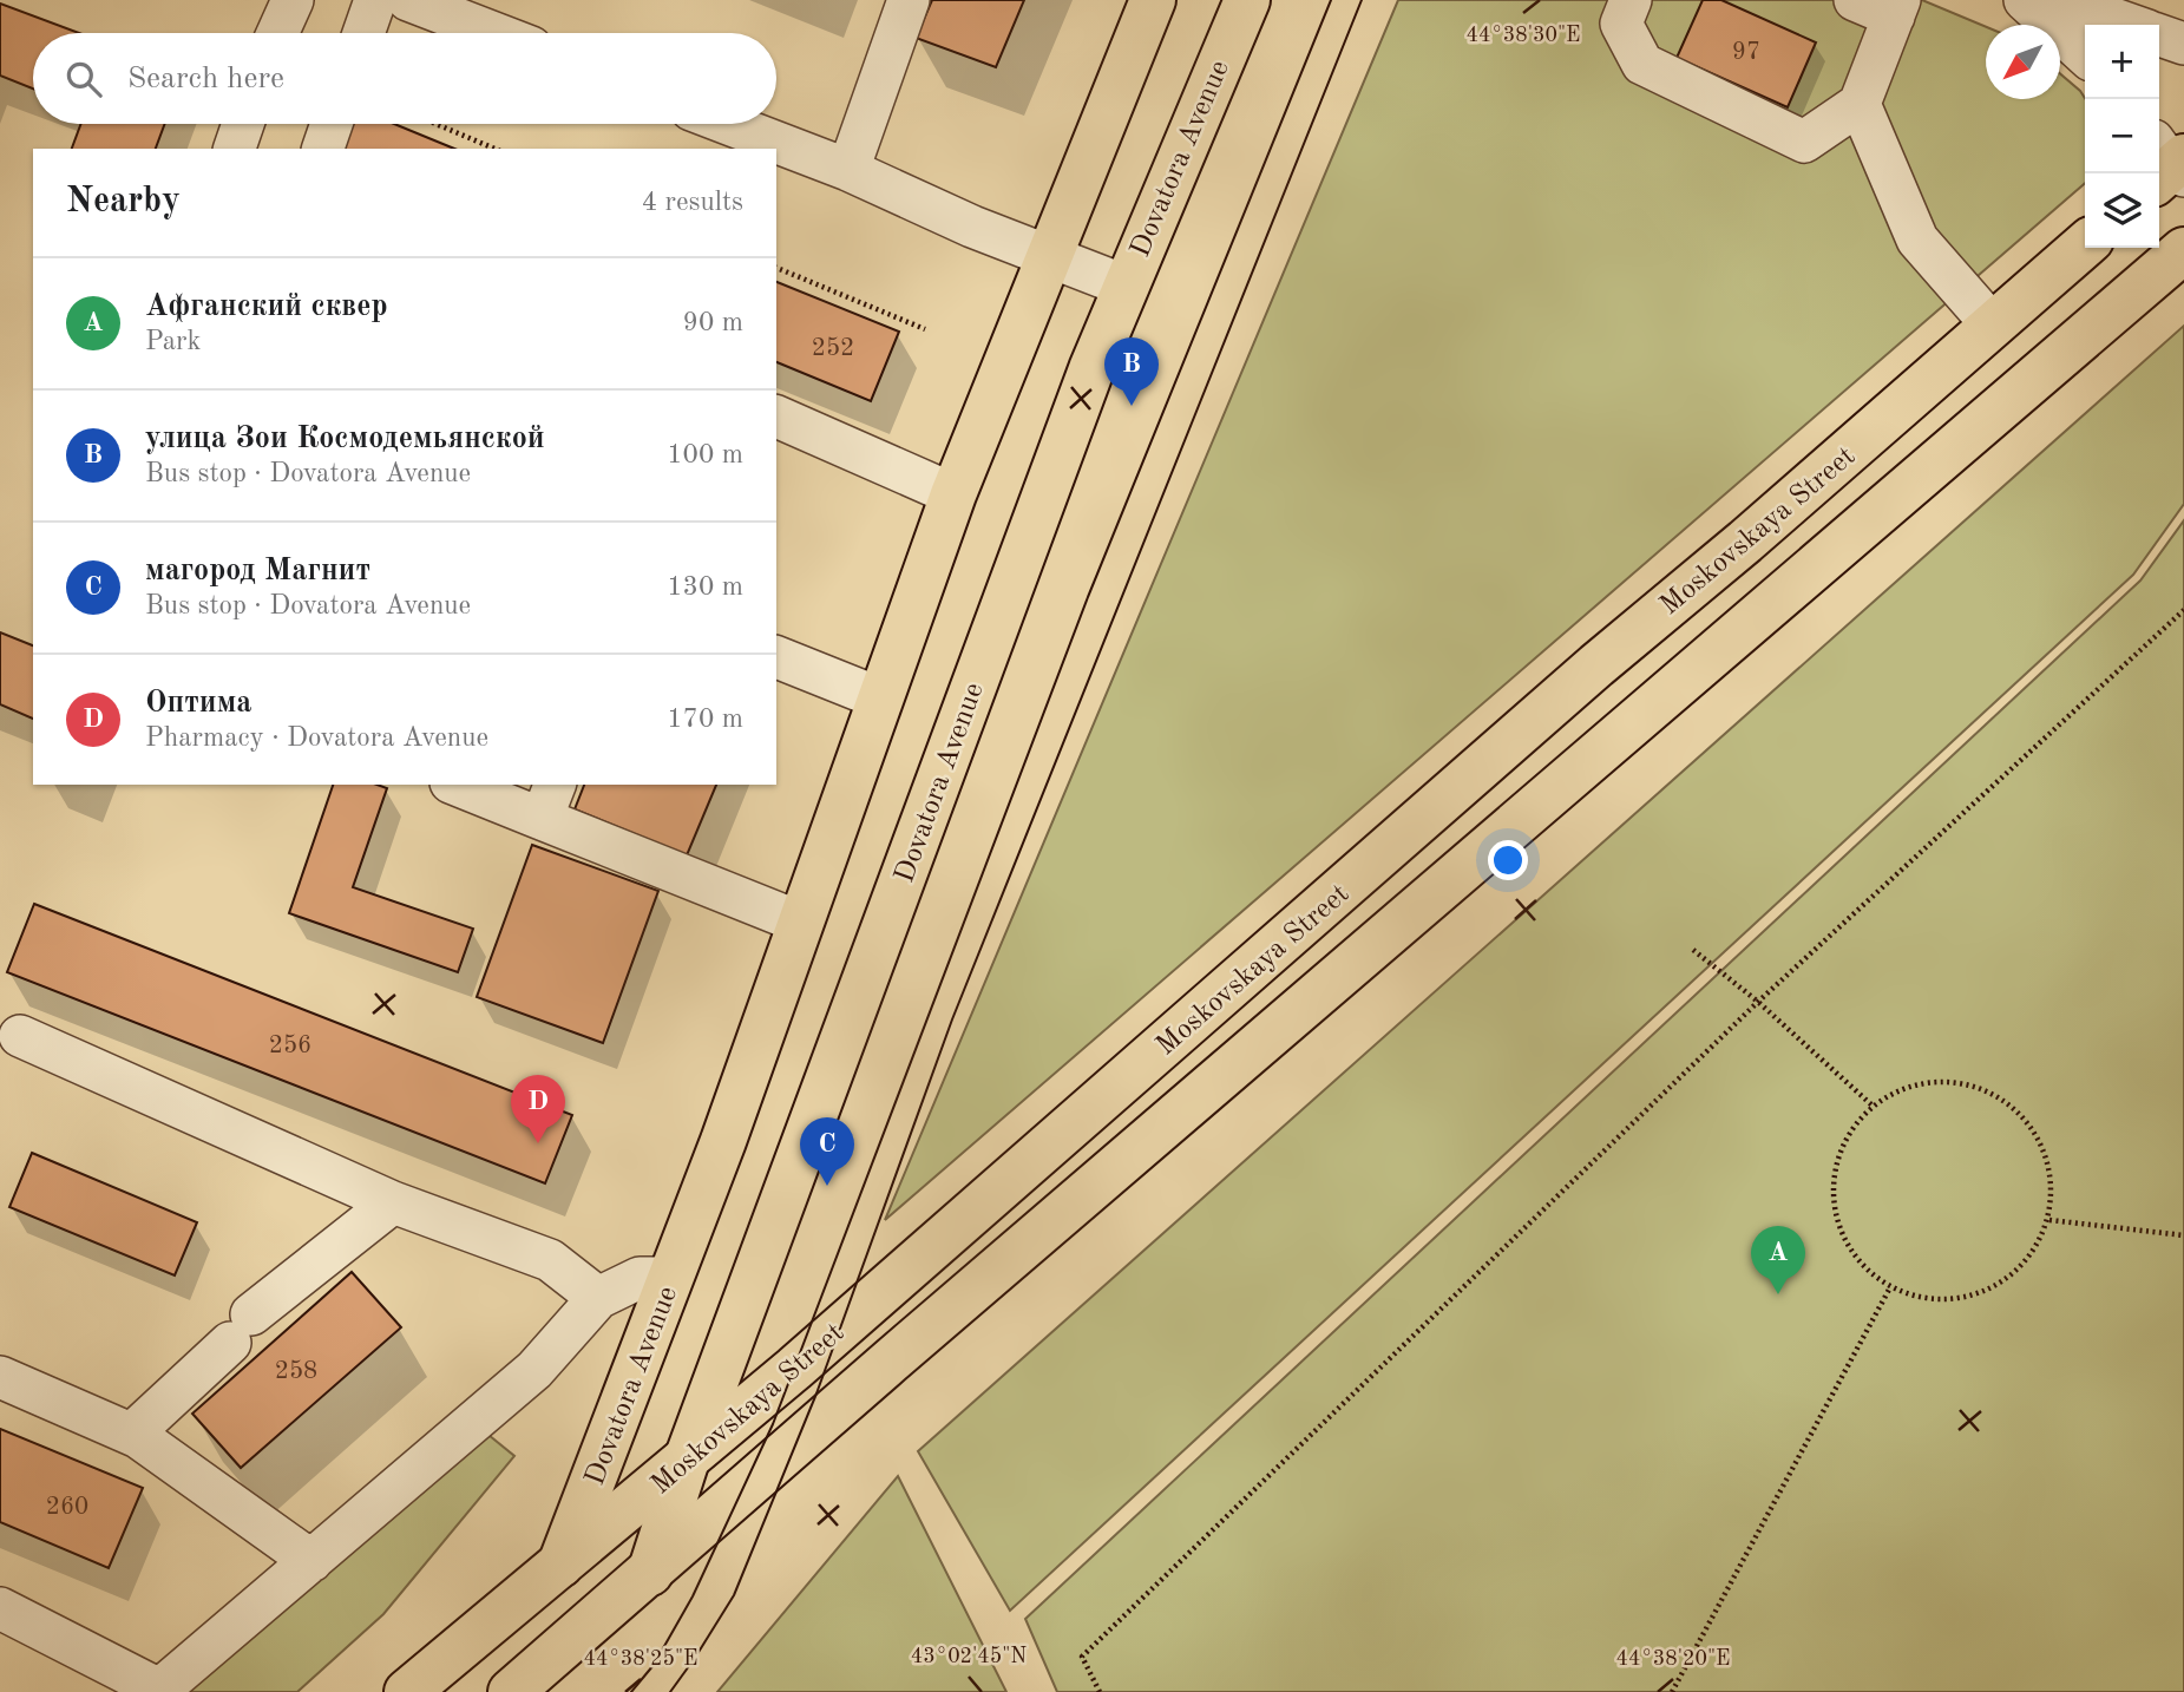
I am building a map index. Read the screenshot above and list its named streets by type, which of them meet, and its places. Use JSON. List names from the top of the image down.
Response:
{
  "streets": {
    "main road": ["Dovatora Avenue", "Moskovskaya Street"]
  },
  "crossings": [
    ["Dovatora Avenue", "Moskovskaya Street"]
  ],
  "house_numbers": [
    "97",
    "252",
    "256",
    "258",
    "260"
  ],
  "north": "bottom left",
  "page": {
    "map_buttons": ["+", "−"],
    "search": "Search here",
    "heading": ["Nearby", "4 results"],
    "list": [
      {
        "mark": "A",
        "name": "Афганский сквер",
        "note": "Park",
        "value": "90 m"
      },
      {
        "mark": "B",
        "name": "улица Зои Космодемьянской",
        "note": "Bus stop · Dovatora Avenue",
        "value": "100 m"
      },
      {
        "mark": "C",
        "name": "магород Магнит",
        "note": "Bus stop · Dovatora Avenue",
        "value": "130 m"
      },
      {
        "mark": "D",
        "name": "Оптима",
        "note": "Pharmacy · Dovatora Avenue",
        "value": "170 m"
      }
    ],
    "pins": [
      "B",
      "D",
      "C",
      "A"
    ]
  },
  "coordinates": [
    "44°38'30\"E",
    "43°02'45\"N",
    "44°38'25\"E",
    "44°38'20\"E"
  ]
}
